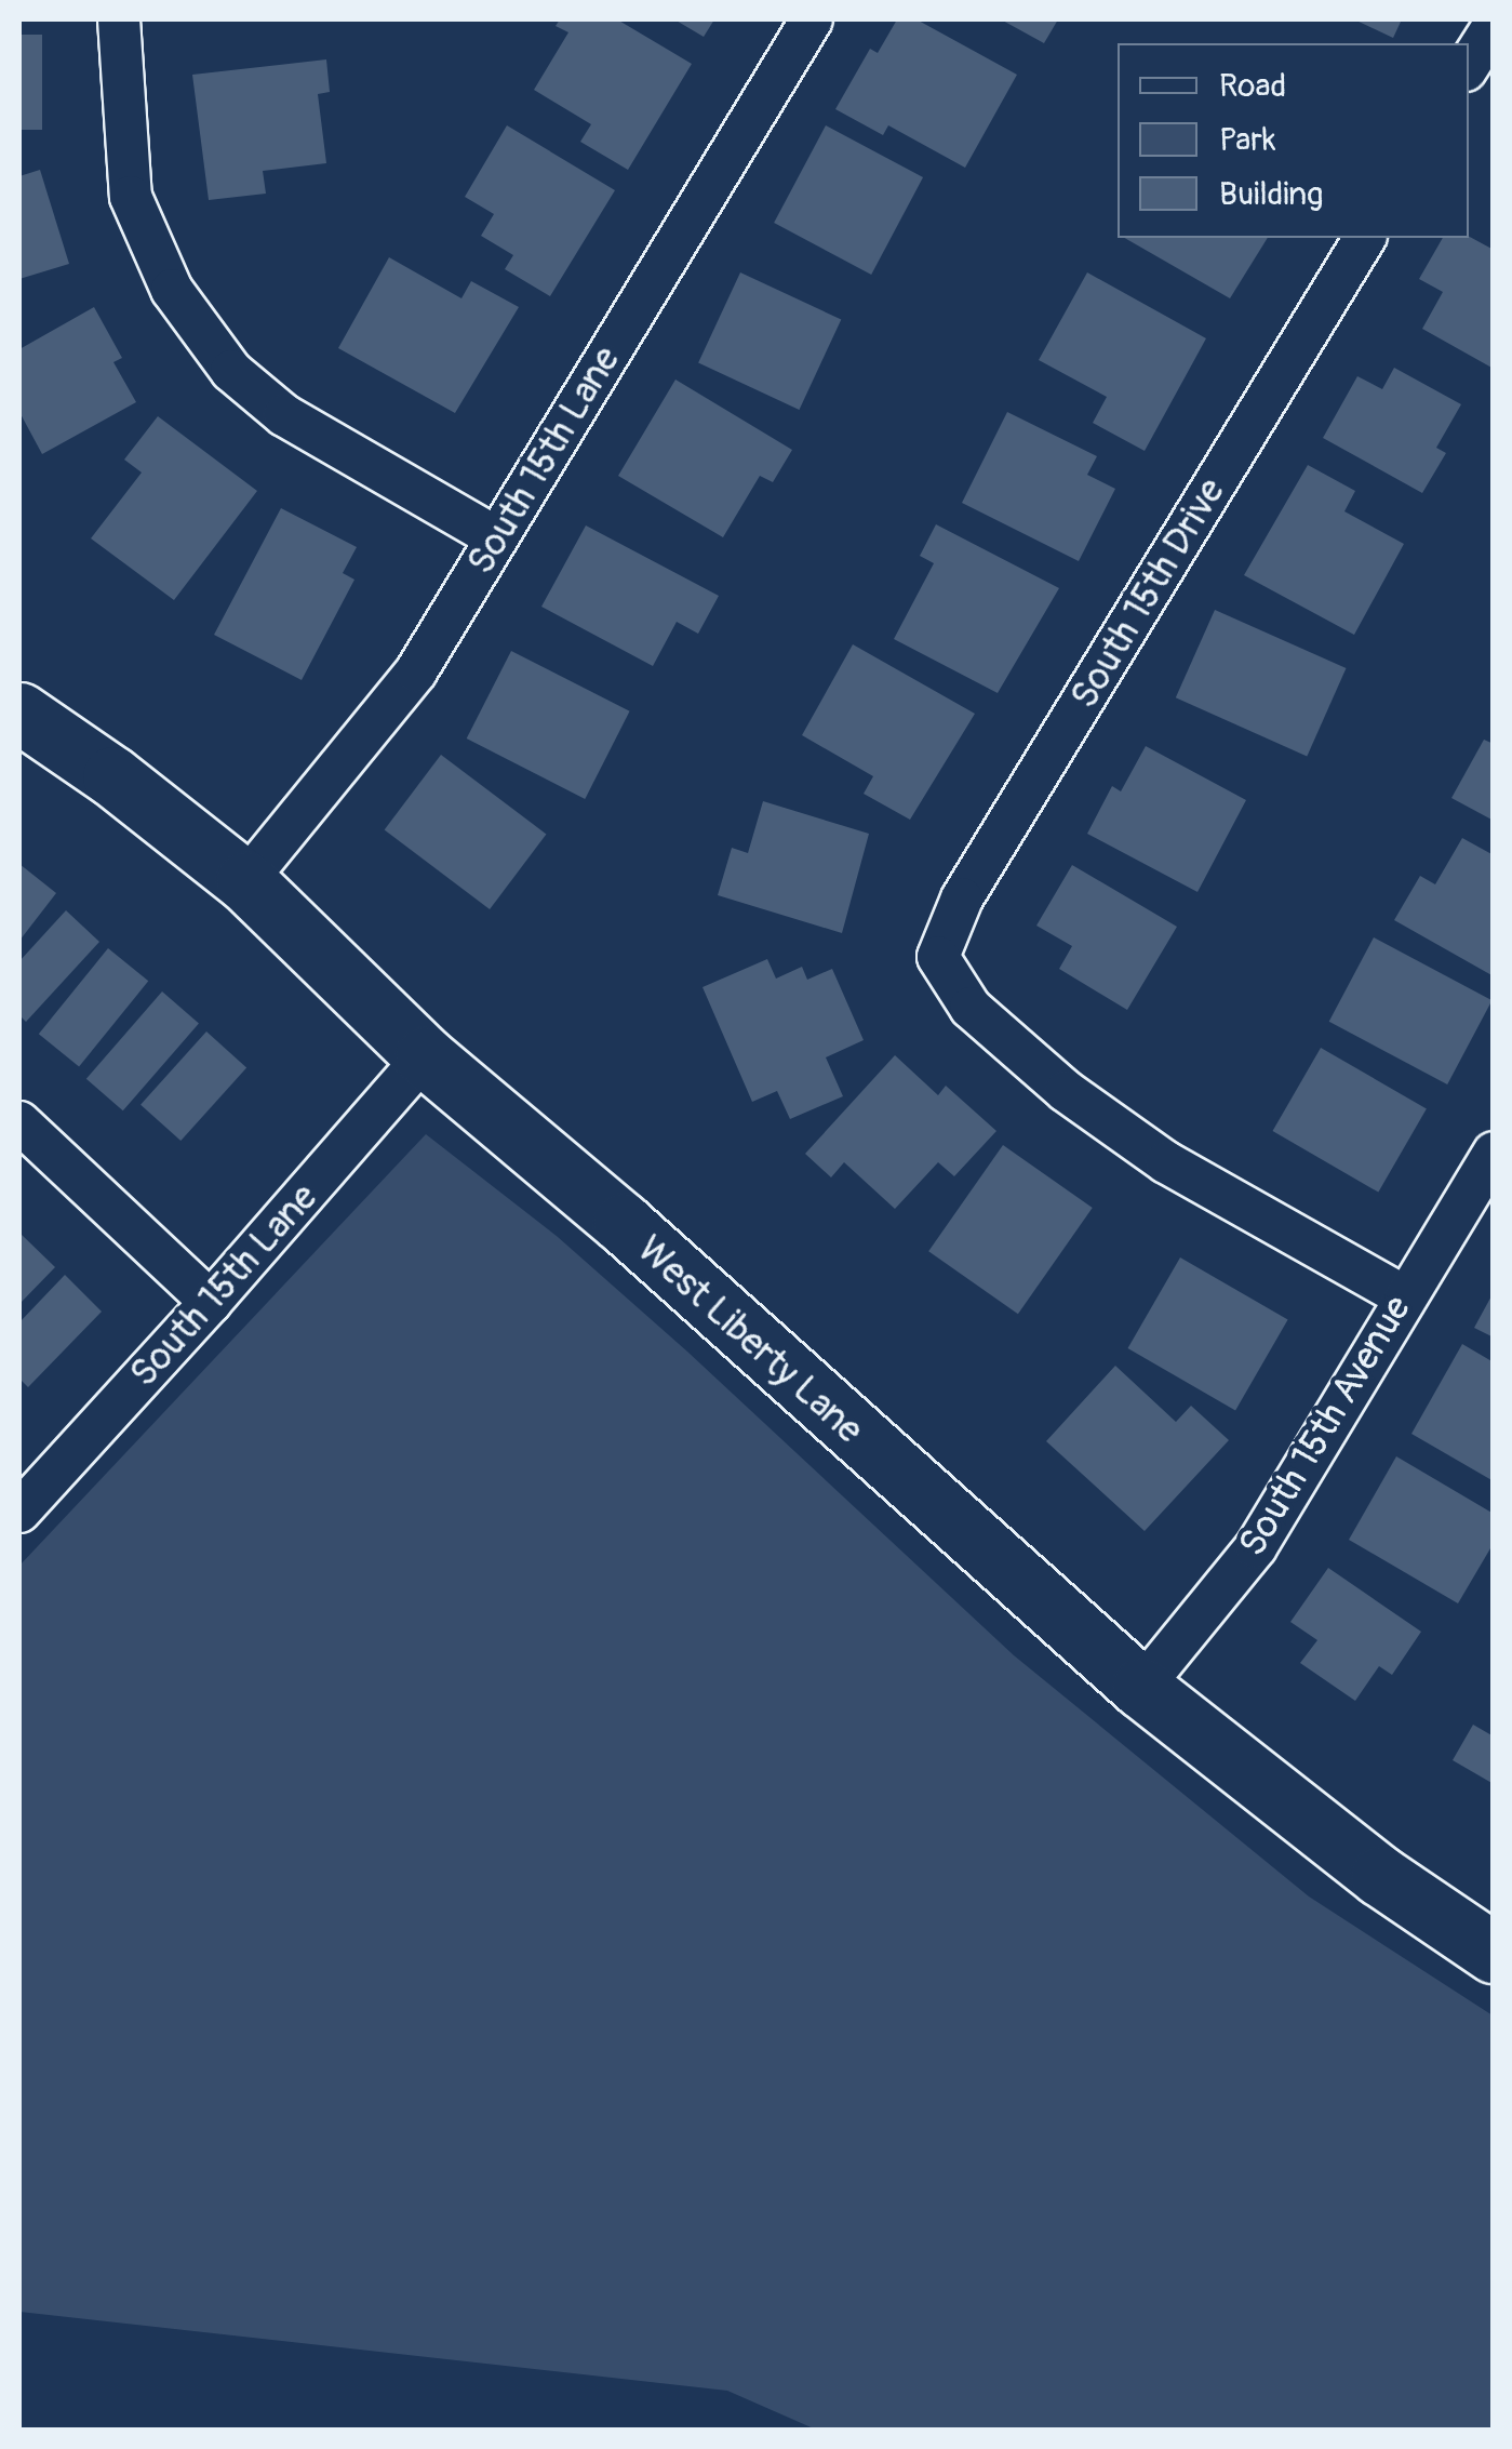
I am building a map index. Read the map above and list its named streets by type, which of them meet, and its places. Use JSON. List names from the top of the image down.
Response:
{
  "streets": {
    "street": [
      "South 15th Lane",
      "South 15th Drive",
      "West Liberty Lane",
      "South 15th Avenue"
    ]
  },
  "crossings": [
    ["South 15th Lane", "West Liberty Lane"],
    ["South 15th Drive", "South 15th Avenue"],
    ["West Liberty Lane", "South 15th Avenue"]
  ],
  "legend": ["Road", "Park", "Building"]
}
